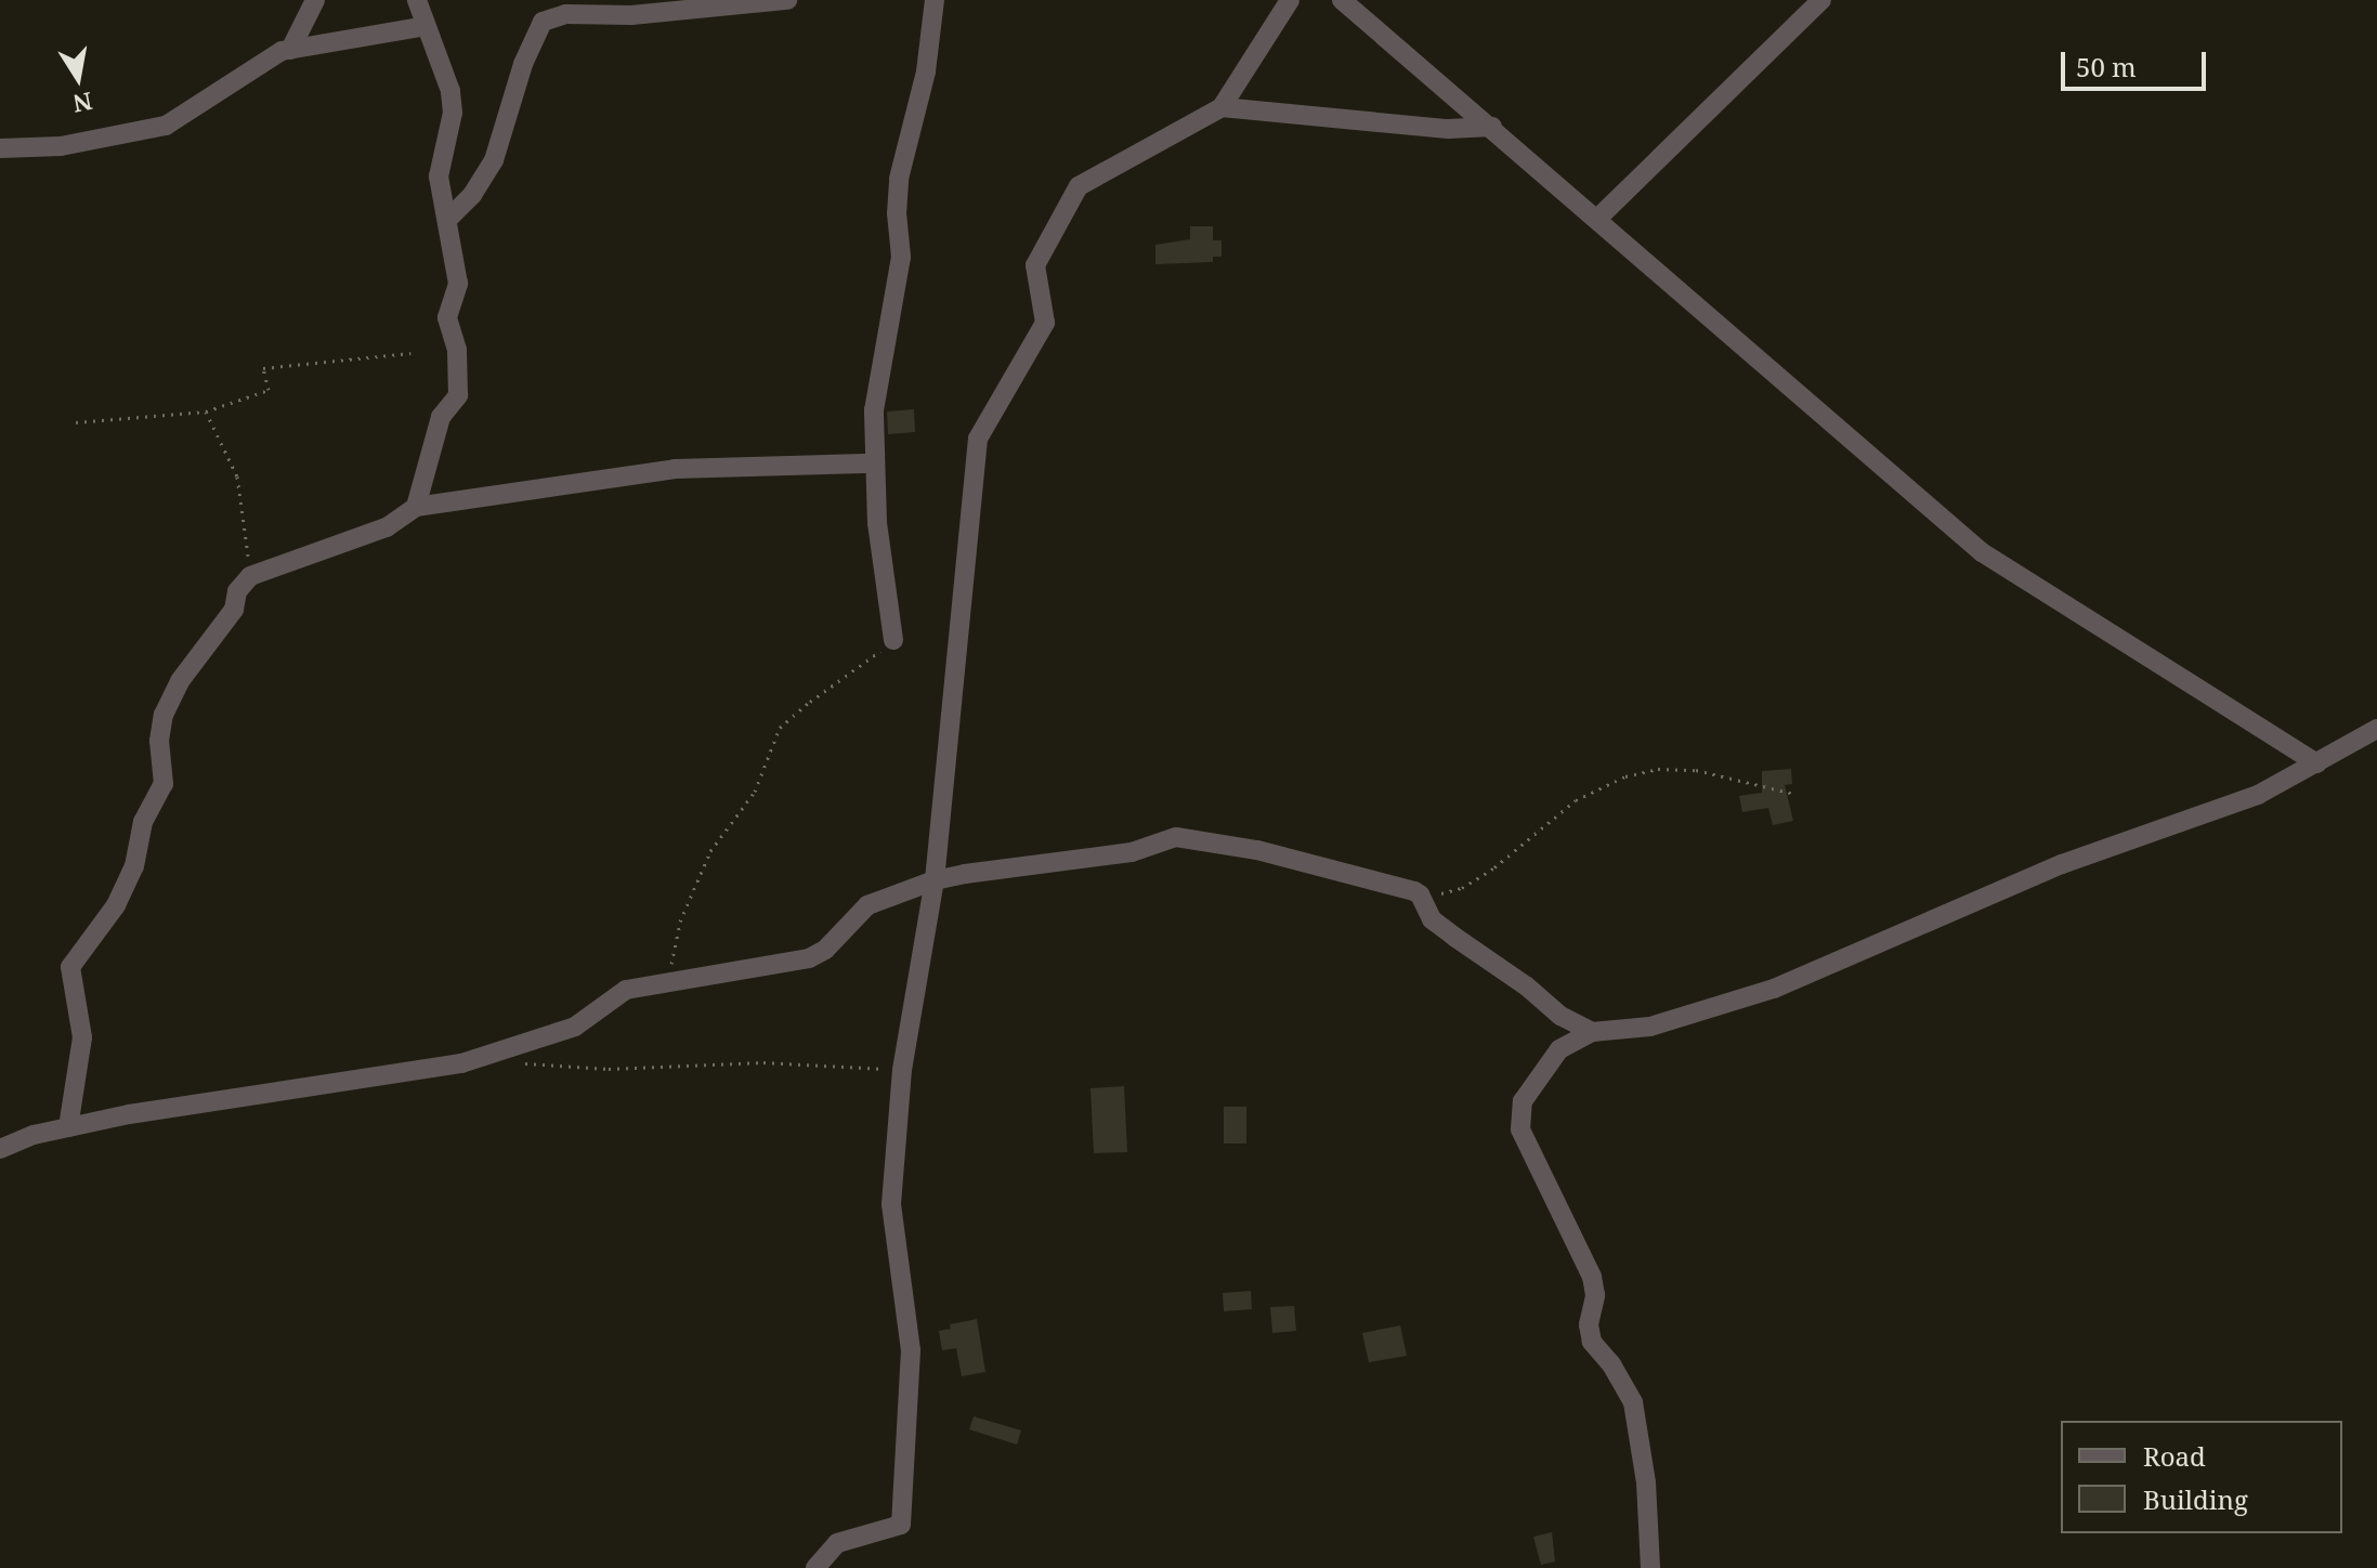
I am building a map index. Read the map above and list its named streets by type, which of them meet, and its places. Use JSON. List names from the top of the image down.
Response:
{
  "legend": ["Road", "Building"],
  "scale_bar": "50 m",
  "north": "bottom"
}
